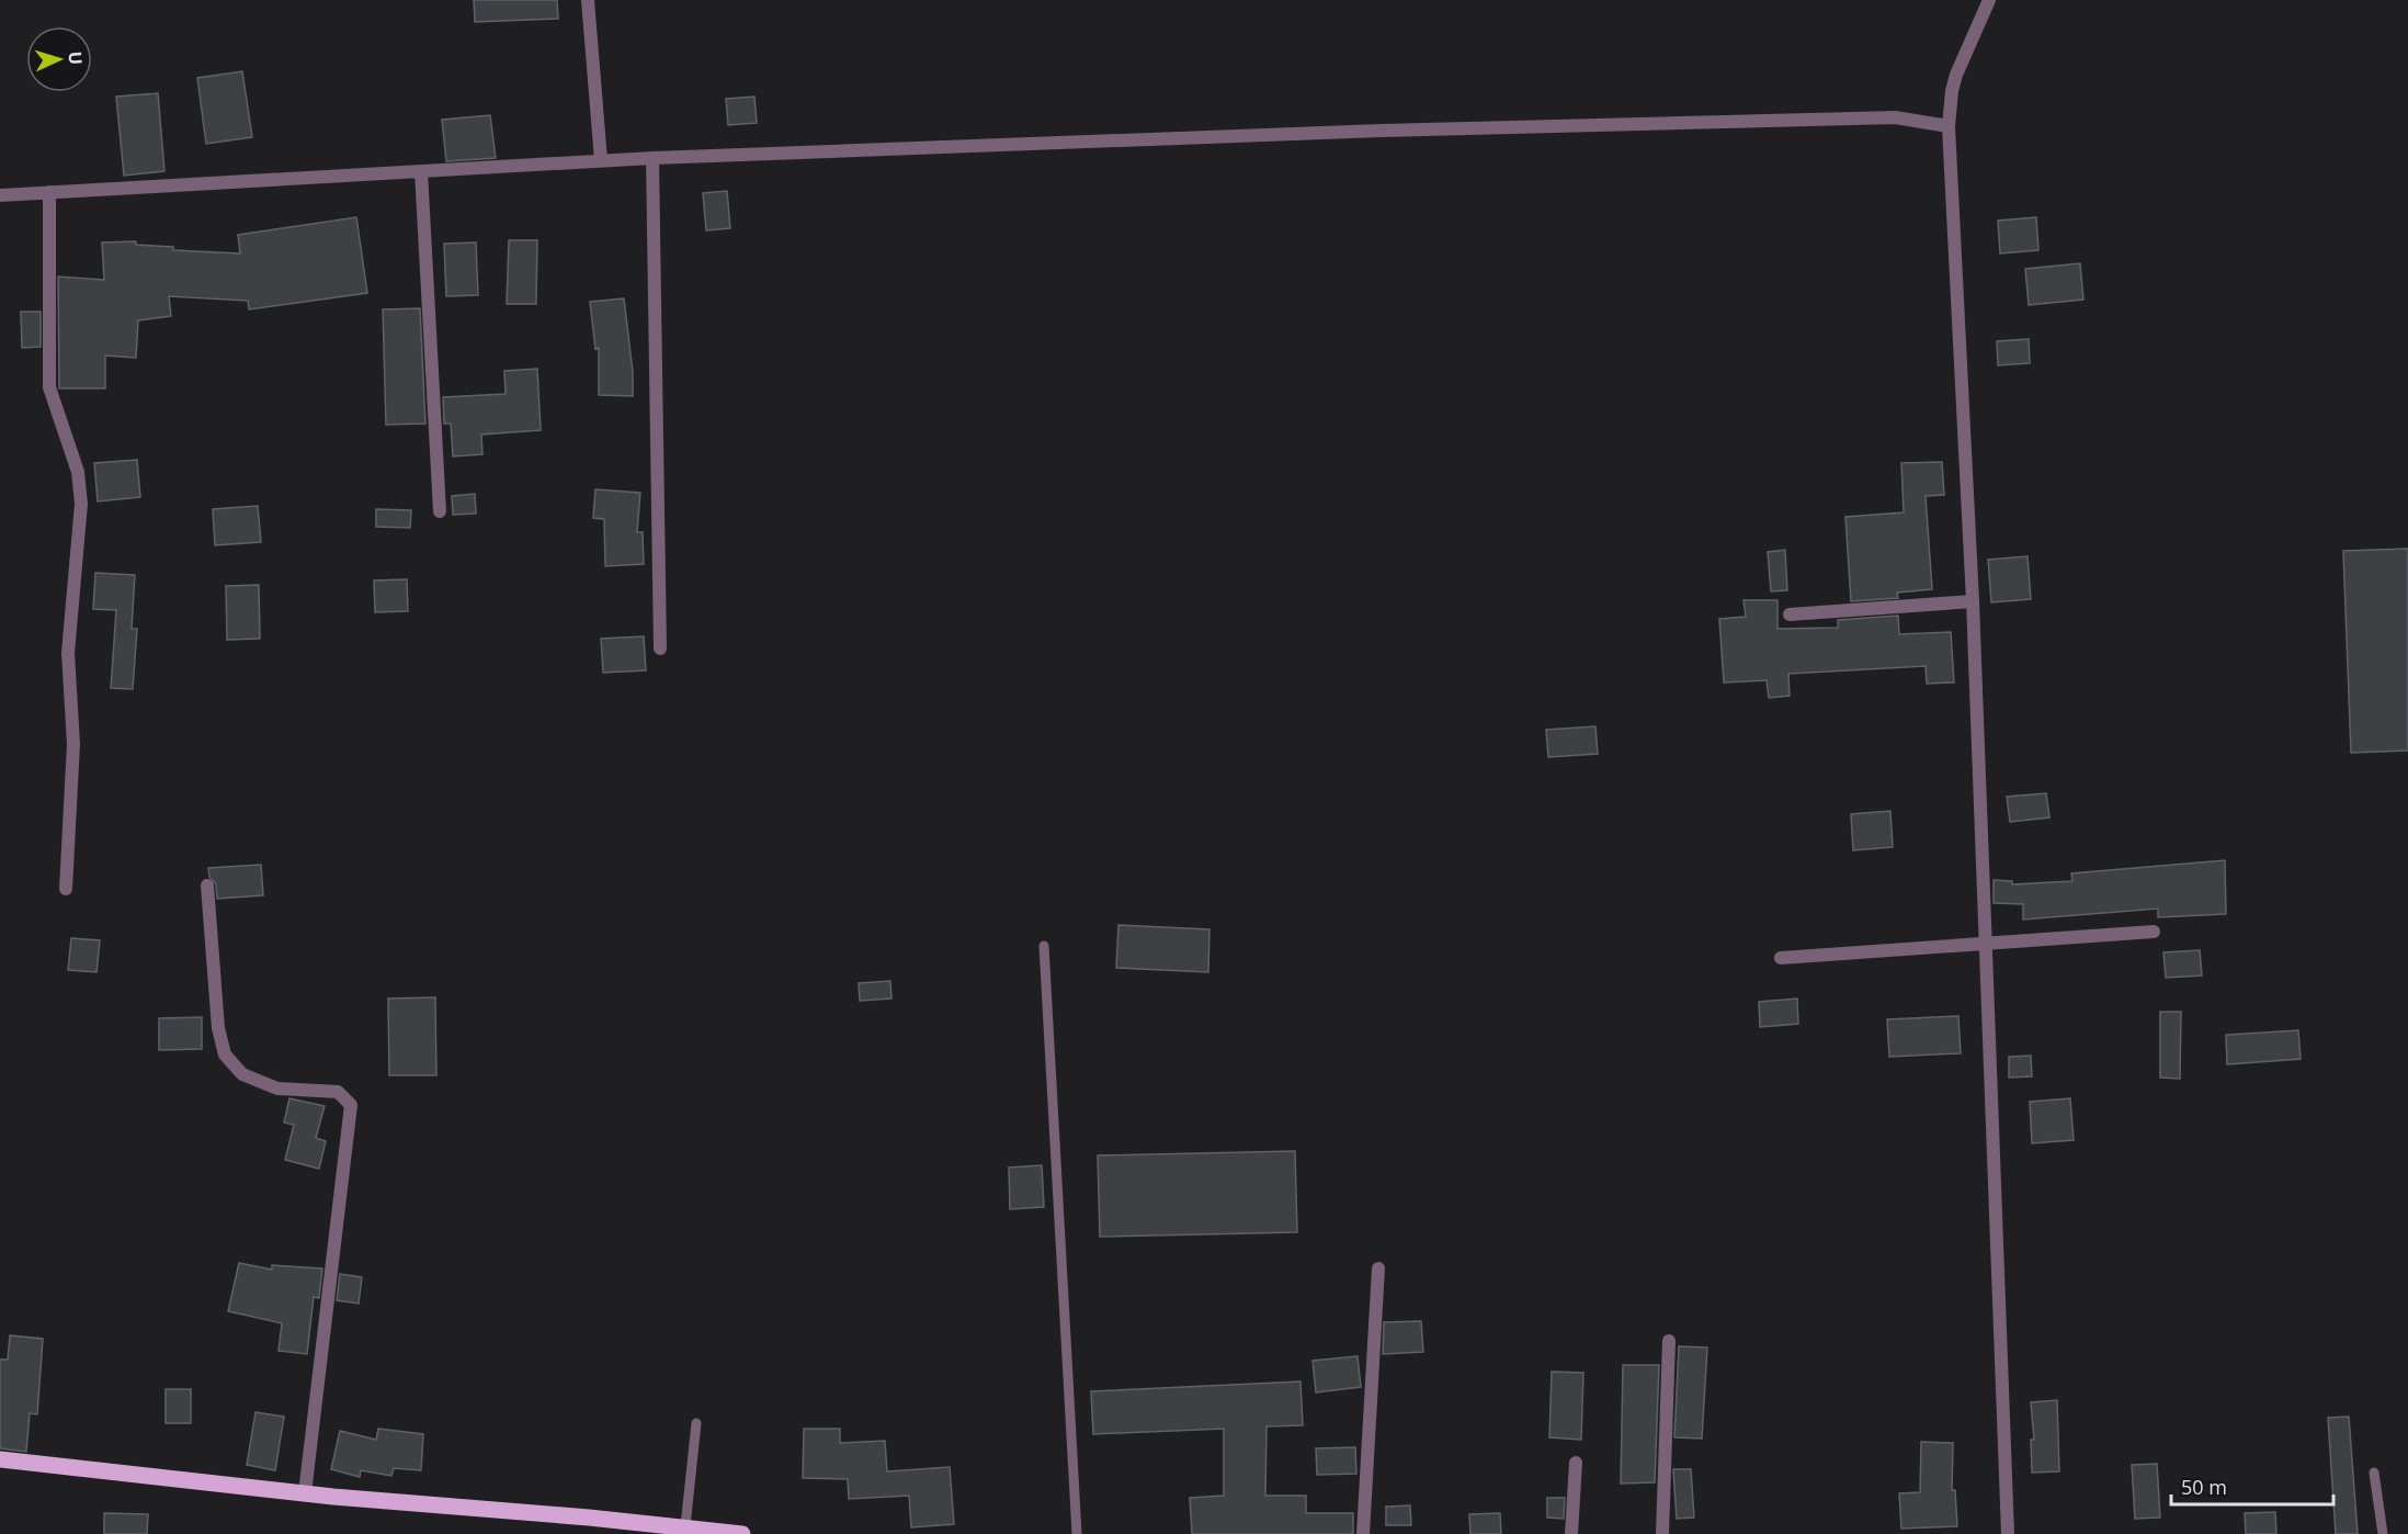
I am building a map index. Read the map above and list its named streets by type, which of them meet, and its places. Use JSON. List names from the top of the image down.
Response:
{
  "scale_bar": "50 m",
  "north": "right"
}
